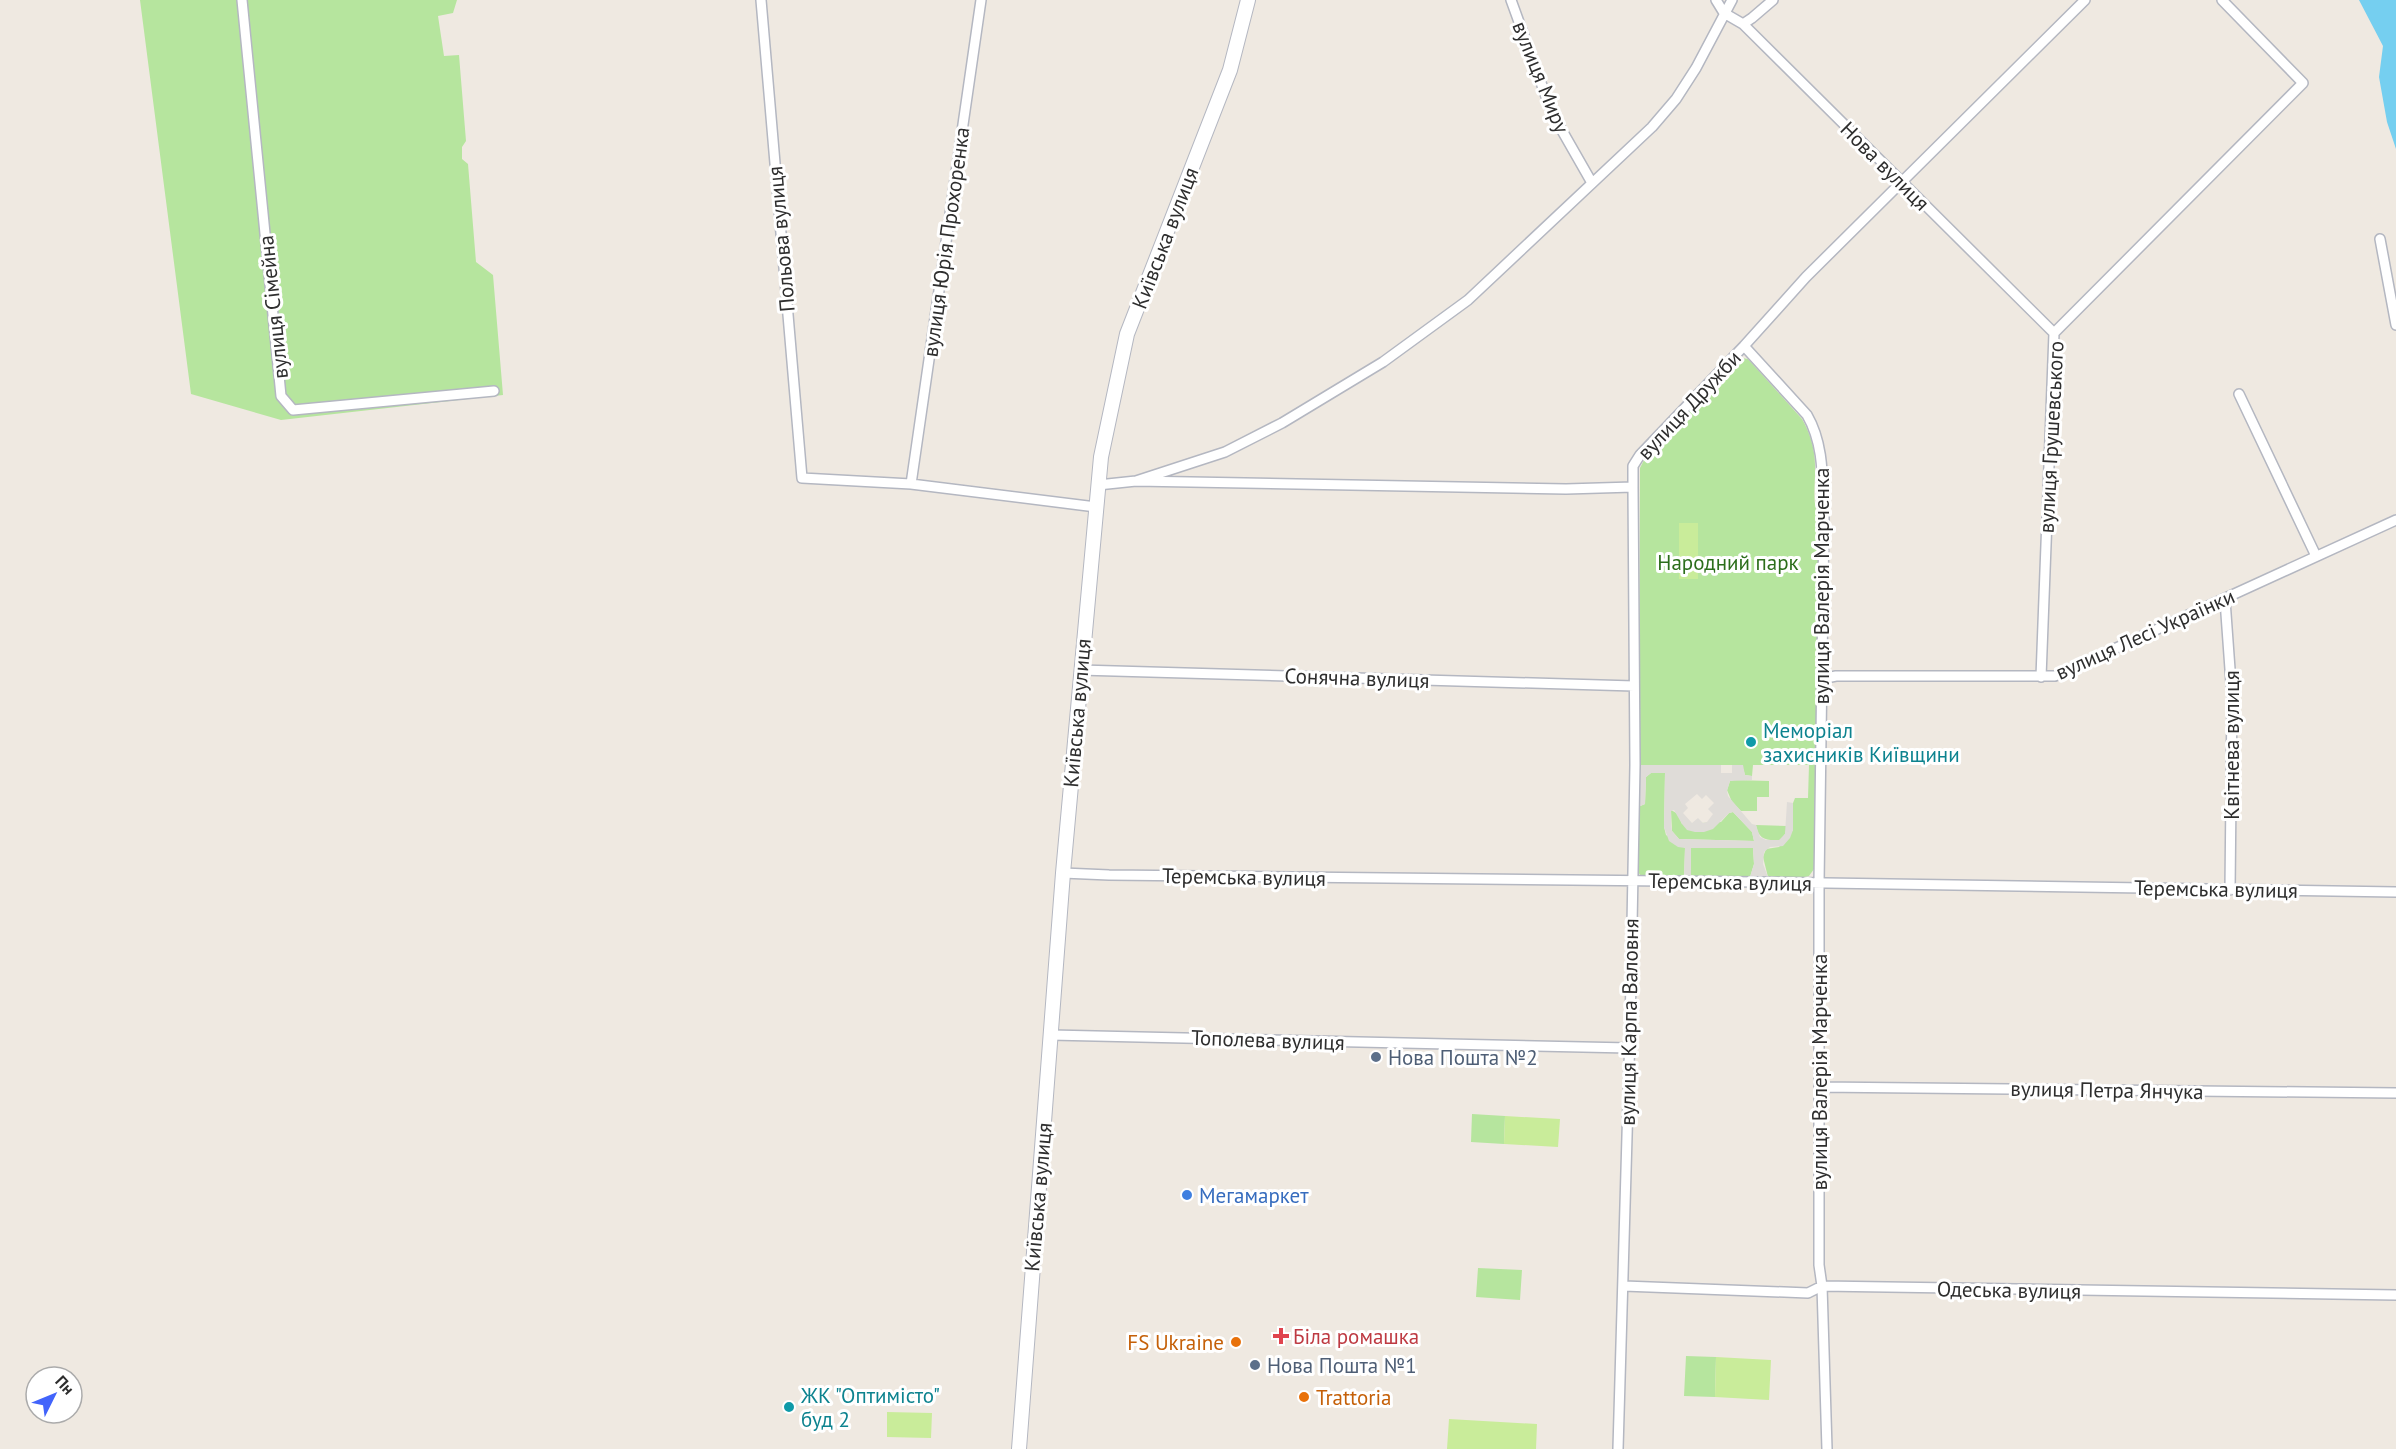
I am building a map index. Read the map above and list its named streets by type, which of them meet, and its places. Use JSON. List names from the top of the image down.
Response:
{
  "streets": {
    "street": [
      "вулиця Миру",
      "Нова вулиця",
      "Київська вулиця",
      "Польова вулиця",
      "вулиця Юрія Прохоренка",
      "вулиця Сімейна",
      "вулиця Дружби",
      "вулиця Грушевського",
      "вулиця Валерія Марченка",
      "вулиця Лесі Українки",
      "Сонячна вулиця",
      "Квітнева вулиця",
      "Теремська вулиця",
      "вулиця Карпа Валовня",
      "Тополева вулиця",
      "вулиця Петра Янчука",
      "Одеська вулиця"
    ]
  },
  "crossings": [
    ["Нова вулиця", "вулиця Дружби"],
    ["Нова вулиця", "вулиця Грушевського"],
    ["Київська вулиця", "Сонячна вулиця"],
    ["Київська вулиця", "Теремська вулиця"],
    ["Київська вулиця", "Тополева вулиця"],
    ["Польова вулиця", "вулиця Юрія Прохоренка"],
    ["вулиця Дружби", "вулиця Валерія Марченка"],
    ["вулиця Дружби", "вулиця Карпа Валовня"],
    ["вулиця Грушевського", "вулиця Лесі Українки"],
    ["вулиця Валерія Марченка", "вулиця Лесі Українки"],
    ["вулиця Валерія Марченка", "Теремська вулиця"],
    ["вулиця Валерія Марченка", "вулиця Петра Янчука"],
    ["вулиця Валерія Марченка", "Одеська вулиця"],
    ["вулиця Лесі Українки", "Квітнева вулиця"],
    ["Сонячна вулиця", "вулиця Карпа Валовня"],
    ["Квітнева вулиця", "Теремська вулиця"],
    ["Теремська вулиця", "вулиця Карпа Валовня"],
    ["вулиця Карпа Валовня", "Тополева вулиця"],
    ["вулиця Карпа Валовня", "Одеська вулиця"]
  ],
  "parks": ["Народний парк"],
  "places": {
    "other": [
      "Меморіал захисників Київщини",
      "Нова Пошта №2",
      "Мегамаркет",
      "FS Ukraine",
      "Нова Пошта №1",
      "Trattoria",
      "ЖК \"Оптимісто\" буд 2"
    ],
    "health": ["Біла ромашка"]
  },
  "north": "top right"
}
